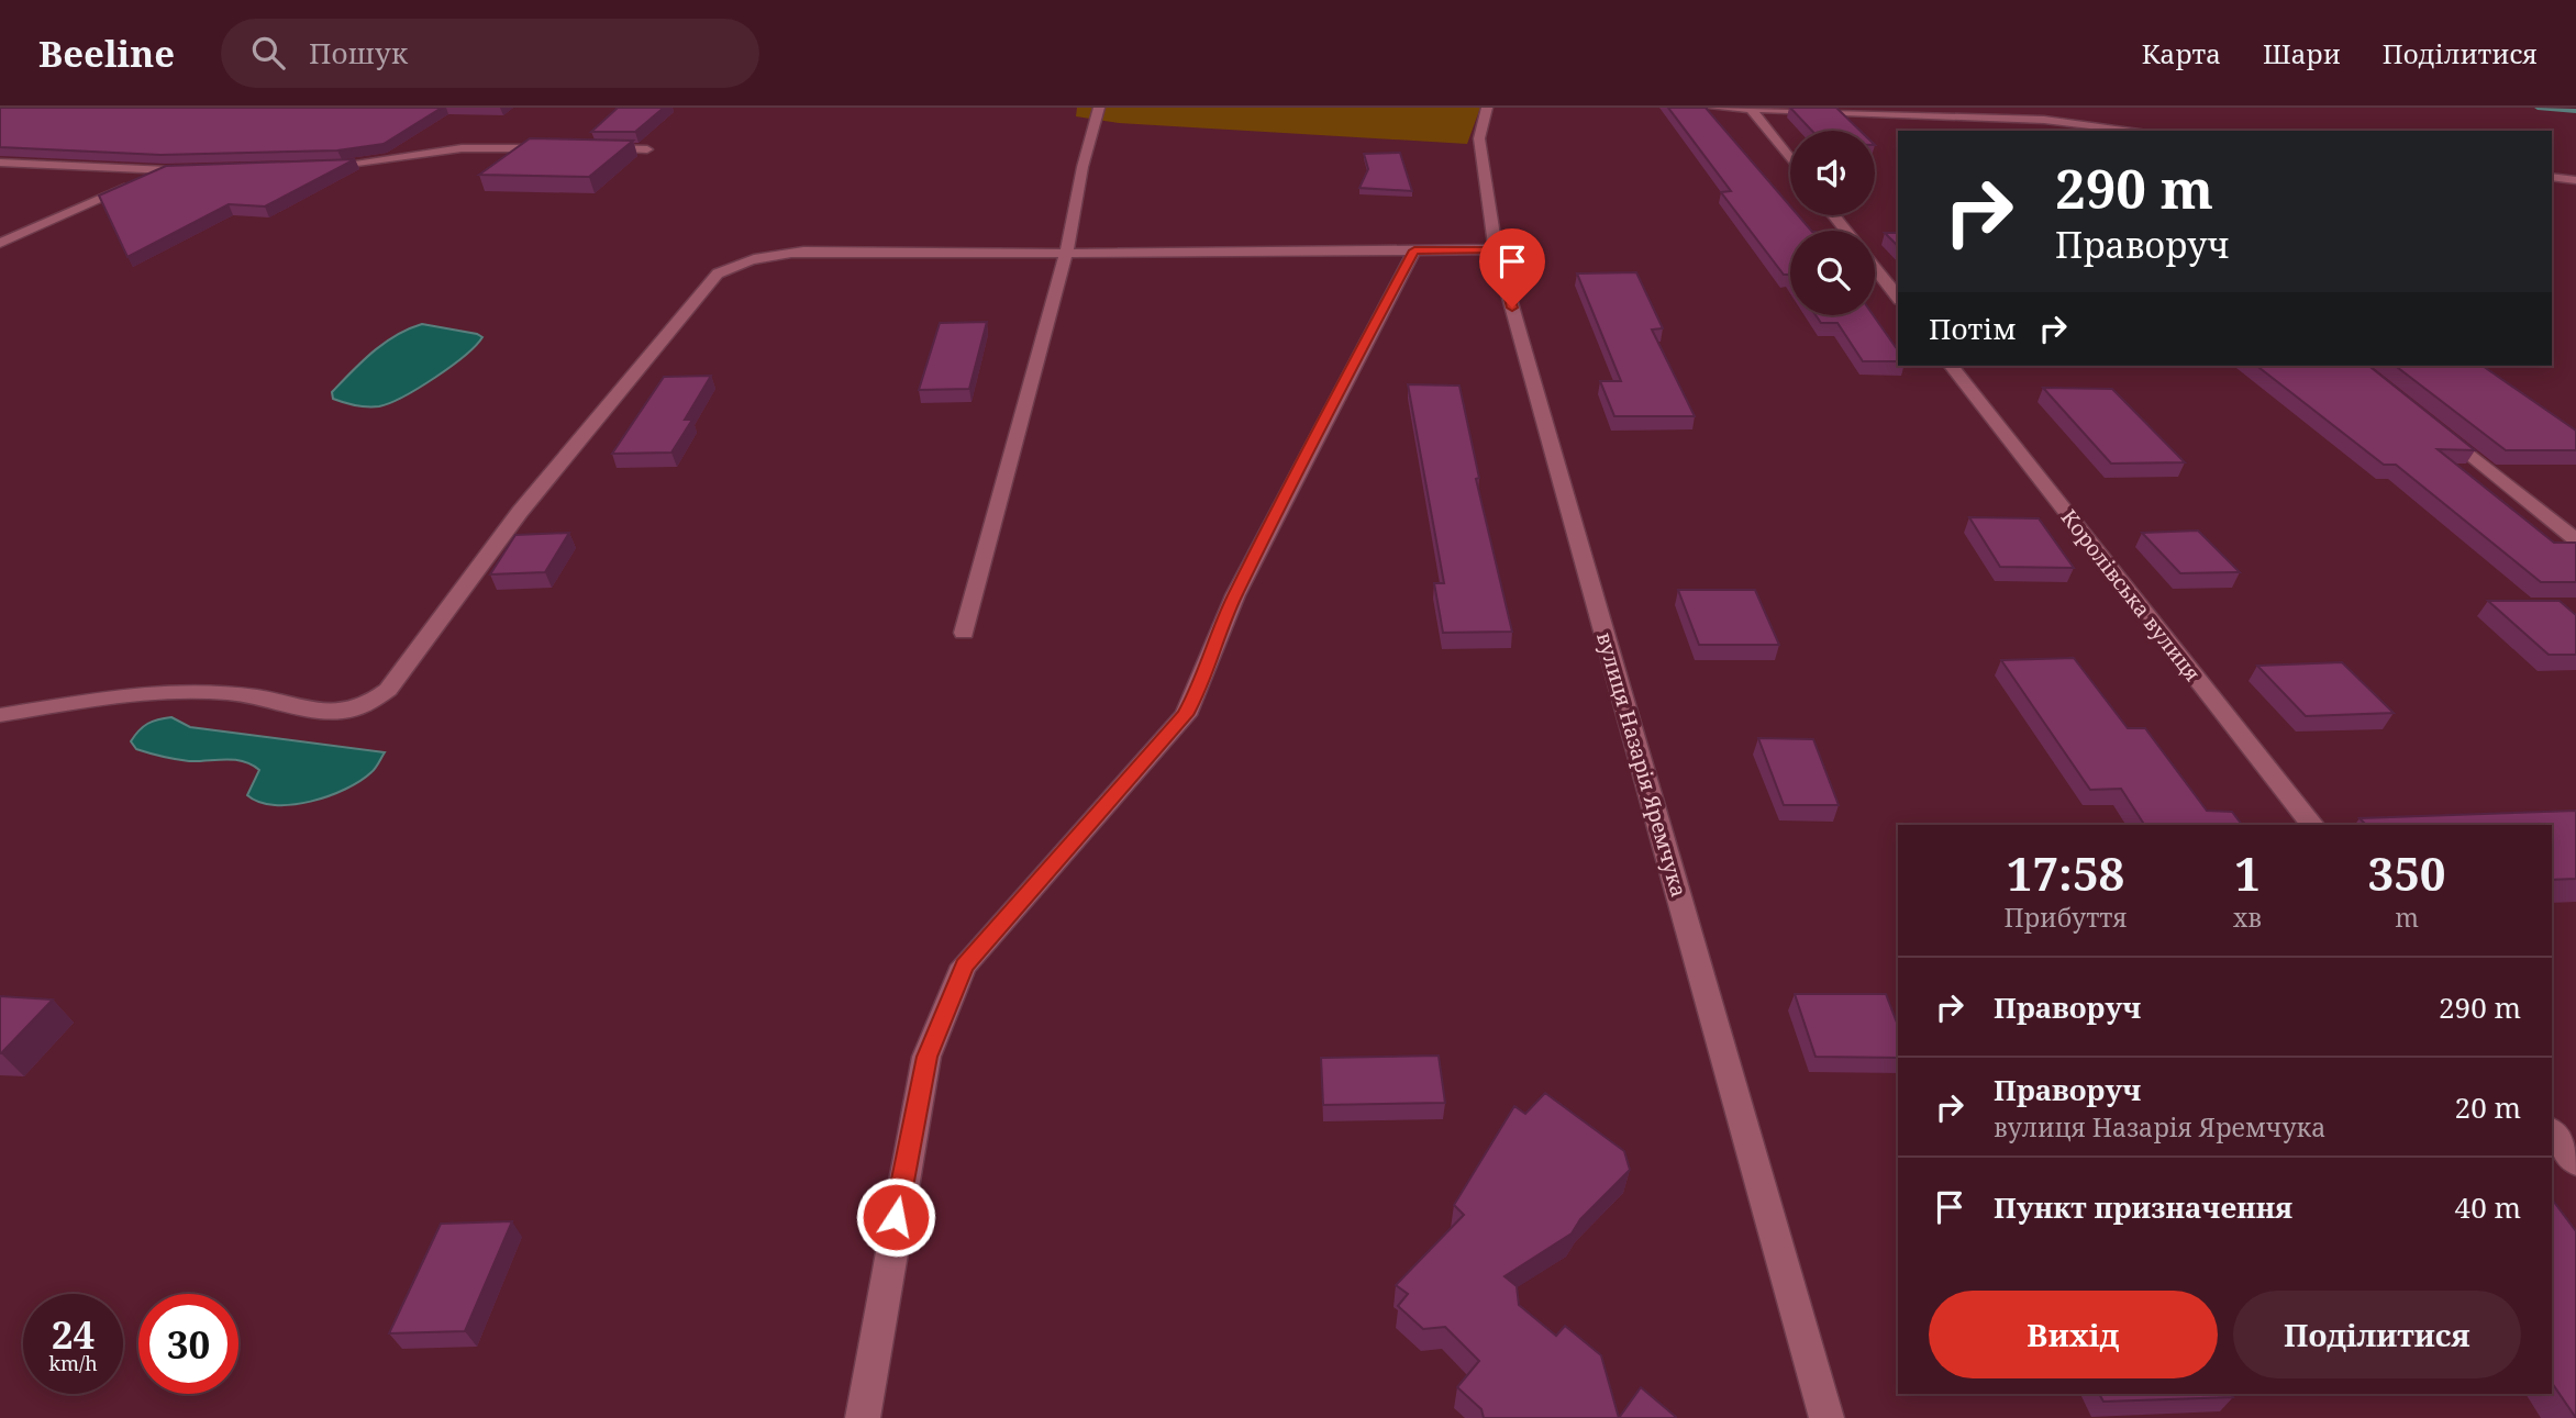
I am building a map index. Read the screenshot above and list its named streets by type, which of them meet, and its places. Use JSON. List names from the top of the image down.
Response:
{
  "streets": {
    "street": ["Королівська вулиця", "вулиця Назарія Яремчука"]
  },
  "page": {
    "header": "Beeline",
    "search": "Пошук",
    "nav": ["Карта", "Шари", "Поділитися"],
    "turn": ["290 m", "Праворуч"],
    "then": "Потім",
    "eta": [
      "17:58",
      "Прибуття",
      "1",
      "хв",
      "350",
      "m"
    ],
    "list": [
      {
        "name": "Праворуч",
        "value": "290 m"
      },
      {
        "name": "Праворуч",
        "note": "вулиця Назарія Яремчука",
        "value": "20 m"
      },
      {
        "name": "Пункт призначення",
        "value": "40 m"
      }
    ],
    "buttons": ["Вихід", "Поділитися"],
    "speed": "24 km/h",
    "limit": "30"
  }
}
